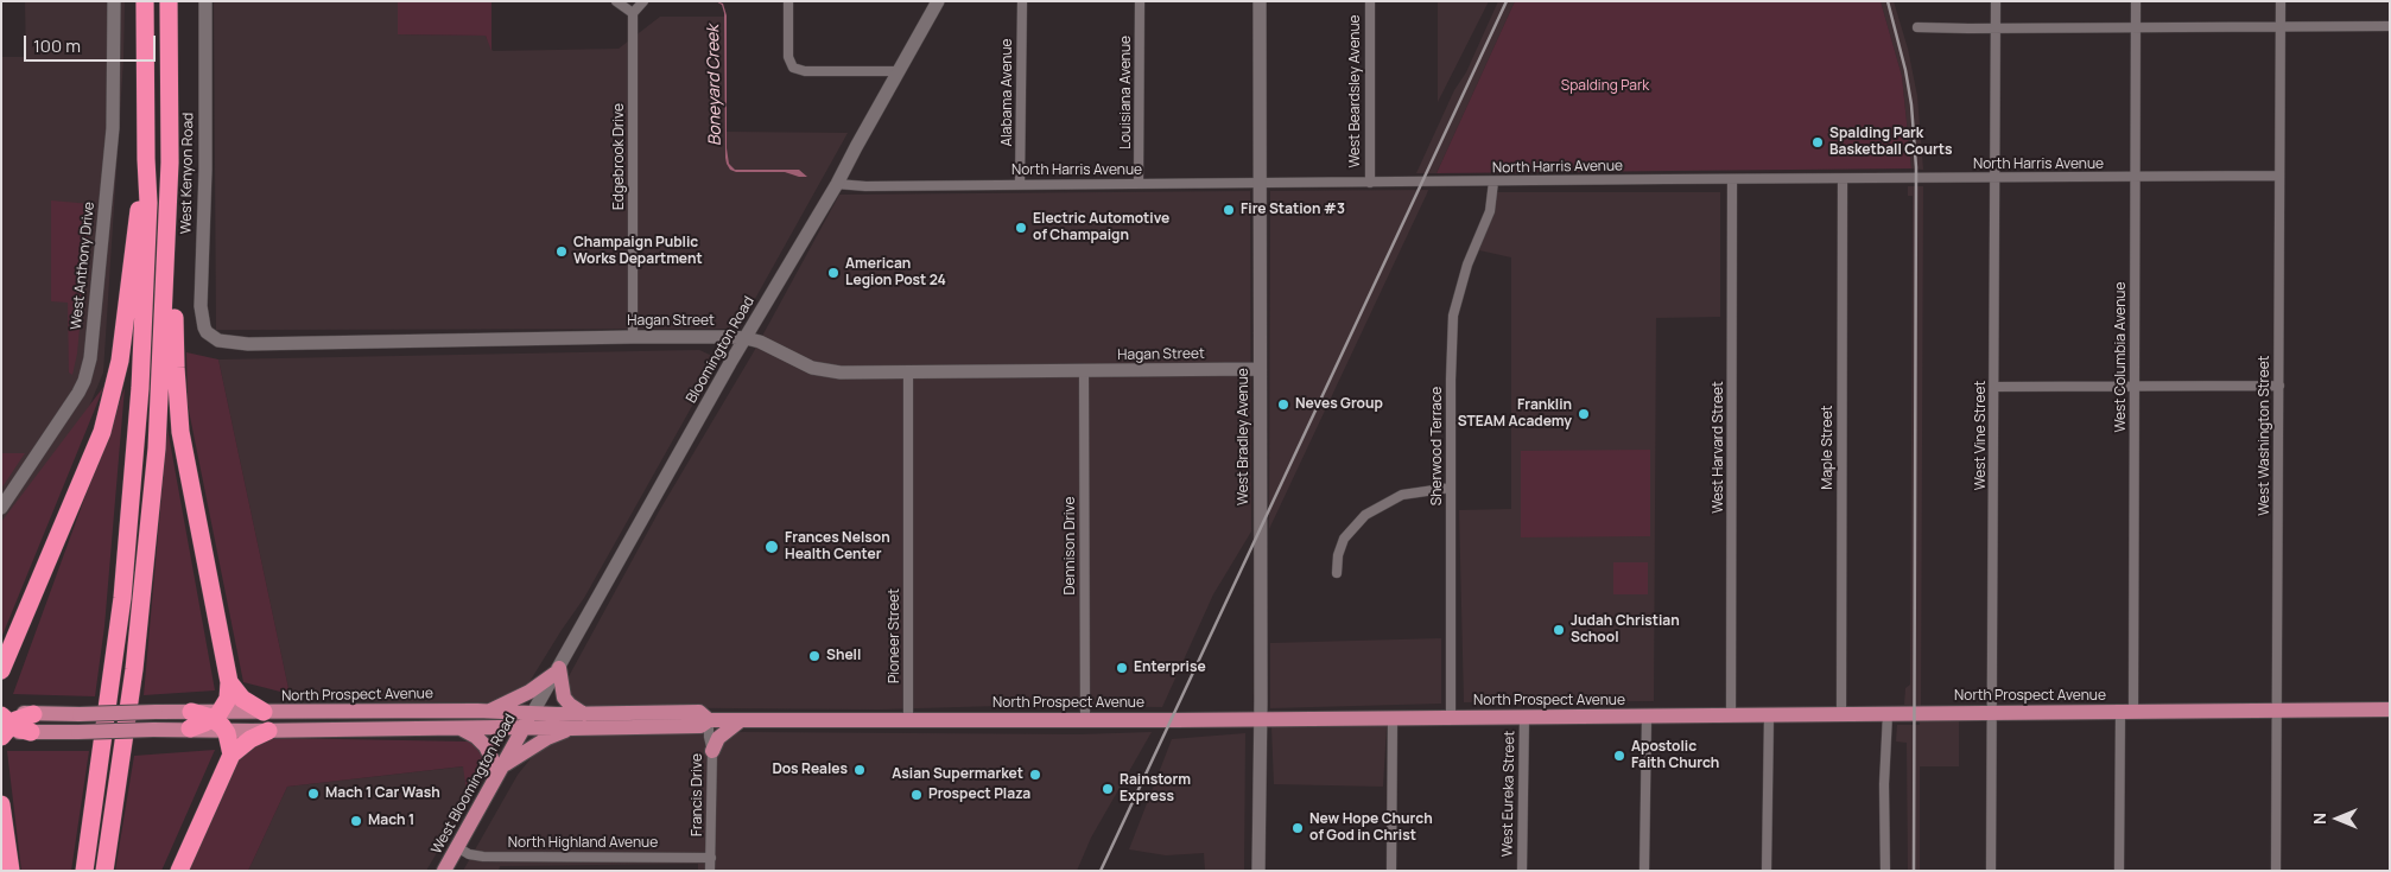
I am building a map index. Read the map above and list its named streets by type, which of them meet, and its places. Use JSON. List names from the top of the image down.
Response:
{
  "streets": {
    "main road": ["North Prospect Avenue", "West Bloomington Road"],
    "street": [
      "West Beardsley Avenue",
      "Alabama Avenue",
      "Louisiana Avenue",
      "Edgebrook Drive",
      "North Harris Avenue",
      "West Kenyon Road",
      "West Anthony Drive",
      "Hagan Street",
      "Bloomington Road",
      "West Columbia Avenue",
      "West Vine Street",
      "West Washington Street",
      "West Bradley Avenue",
      "Sherwood Terrace",
      "West Harvard Street",
      "Maple Street",
      "Dennison Drive",
      "Pioneer Street",
      "West Eureka Street",
      "Francis Drive",
      "North Highland Avenue"
    ]
  },
  "crossings": [
    ["West Beardsley Avenue", "North Harris Avenue"],
    ["Alabama Avenue", "North Harris Avenue"],
    ["Louisiana Avenue", "North Harris Avenue"],
    ["Edgebrook Drive", "Hagan Street"],
    ["North Harris Avenue", "Bloomington Road"],
    ["North Harris Avenue", "West Columbia Avenue"],
    ["North Harris Avenue", "West Vine Street"],
    ["North Harris Avenue", "West Washington Street"],
    ["North Harris Avenue", "West Bradley Avenue"],
    ["North Harris Avenue", "Sherwood Terrace"],
    ["North Harris Avenue", "West Harvard Street"],
    ["North Harris Avenue", "Maple Street"],
    ["West Kenyon Road", "Hagan Street"],
    ["Hagan Street", "Bloomington Road"],
    ["Hagan Street", "West Bradley Avenue"],
    ["Hagan Street", "Dennison Drive"],
    ["Hagan Street", "Pioneer Street"],
    ["Bloomington Road", "North Prospect Avenue"],
    ["Bloomington Road", "West Bloomington Road"],
    ["West Columbia Avenue", "North Prospect Avenue"],
    ["West Vine Street", "North Prospect Avenue"],
    ["West Washington Street", "North Prospect Avenue"],
    ["West Bradley Avenue", "North Prospect Avenue"],
    ["Sherwood Terrace", "North Prospect Avenue"],
    ["West Harvard Street", "North Prospect Avenue"],
    ["Maple Street", "North Prospect Avenue"],
    ["Dennison Drive", "North Prospect Avenue"],
    ["Pioneer Street", "North Prospect Avenue"],
    ["North Prospect Avenue", "West Bloomington Road"],
    ["North Prospect Avenue", "West Eureka Street"],
    ["North Prospect Avenue", "Francis Drive"],
    ["West Bloomington Road", "North Highland Avenue"],
    ["Francis Drive", "North Highland Avenue"]
  ],
  "water": ["Boneyard Creek"],
  "parks": ["Spalding Park"],
  "places": [
    "Spalding Park Basketball Courts",
    "Fire Station #3",
    "Electric Automotive of Champaign",
    "Champaign Public Works Department",
    "American Legion Post 24",
    "Neves Group",
    "Franklin STEAM Academy",
    "Frances Nelson Health Center",
    "Judah Christian School",
    "Shell",
    "Enterprise",
    "Apostolic Faith Church",
    "Dos Reales",
    "Asian Supermarket",
    "Rainstorm Express",
    "Mach 1 Car Wash",
    "Prospect Plaza",
    "Mach 1",
    "New Hope Church of God in Christ"
  ],
  "scale_bar": "100 m",
  "north": "left"
}
